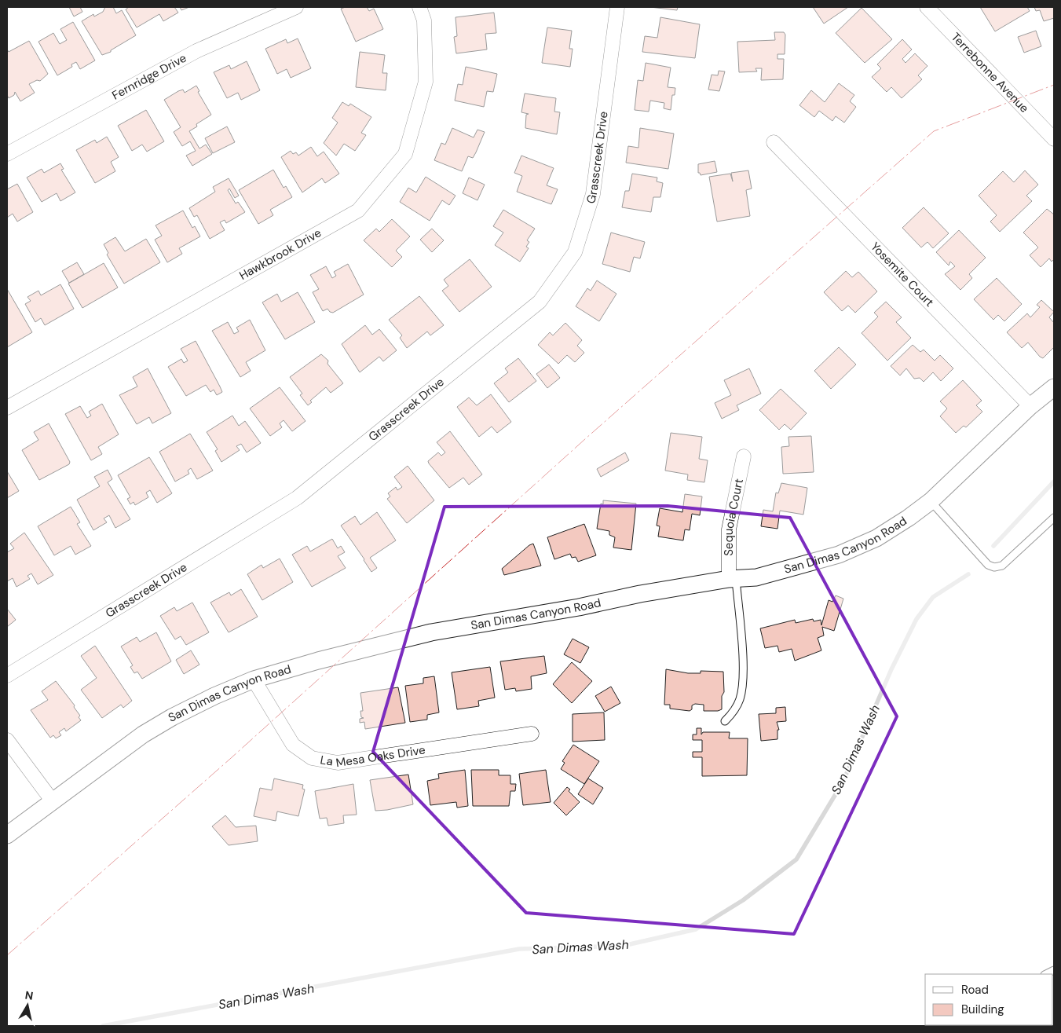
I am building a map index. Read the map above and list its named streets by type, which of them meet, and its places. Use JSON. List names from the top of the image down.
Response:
{
  "streets": {
    "street": [
      "Terrebonne Avenue",
      "Fernridge Drive",
      "Grasscreek Drive",
      "Hawkbrook Drive",
      "Yosemite Court",
      "Sequoia Court",
      "San Dimas Canyon Road",
      "La Mesa Oaks Drive"
    ]
  },
  "crossings": [
    ["Yosemite Court", "San Dimas Canyon Road"],
    ["Sequoia Court", "San Dimas Canyon Road"],
    ["San Dimas Canyon Road", "La Mesa Oaks Drive"]
  ],
  "water": ["San Dimas Wash"],
  "legend": ["Road", "Building"],
  "north": "top"
}
